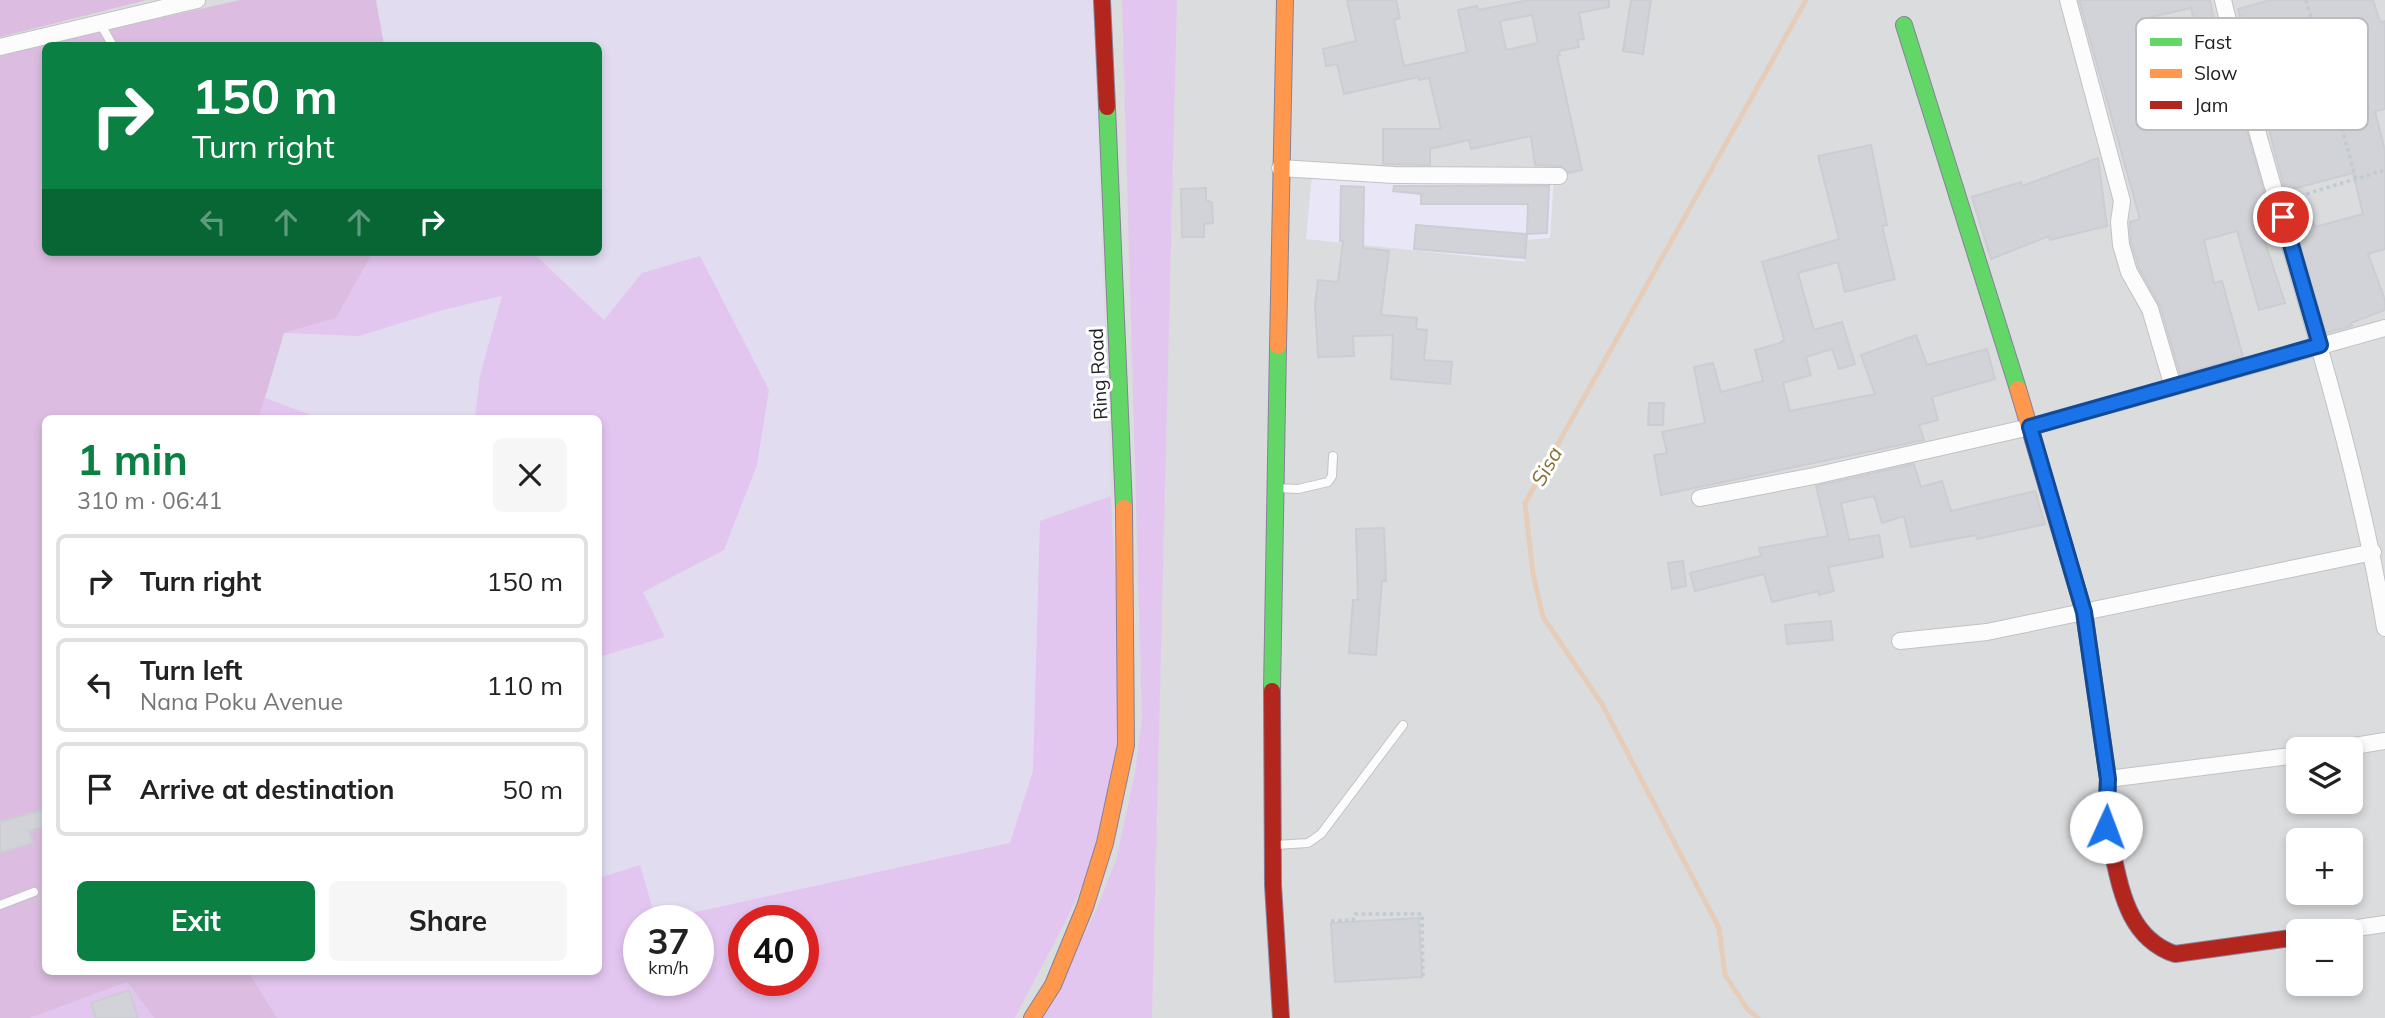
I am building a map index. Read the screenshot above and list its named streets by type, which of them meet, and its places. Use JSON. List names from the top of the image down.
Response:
{
  "streets": {
    "street": ["Ring Road"]
  },
  "water": ["Sisa"],
  "legend": ["Fast", "Slow", "Jam"],
  "page": {
    "turn": ["150 m", "Turn right"],
    "heading": ["1 min", "310 m · 06:41"],
    "list": [
      {
        "name": "Turn right",
        "value": "150 m"
      },
      {
        "name": "Turn left",
        "note": "Nana Poku Avenue",
        "value": "110 m"
      },
      {
        "name": "Arrive at destination",
        "value": "50 m"
      }
    ],
    "map_buttons": ["+", "−"],
    "buttons": ["Exit", "Share"],
    "speed": "37 km/h",
    "limit": "40"
  }
}
